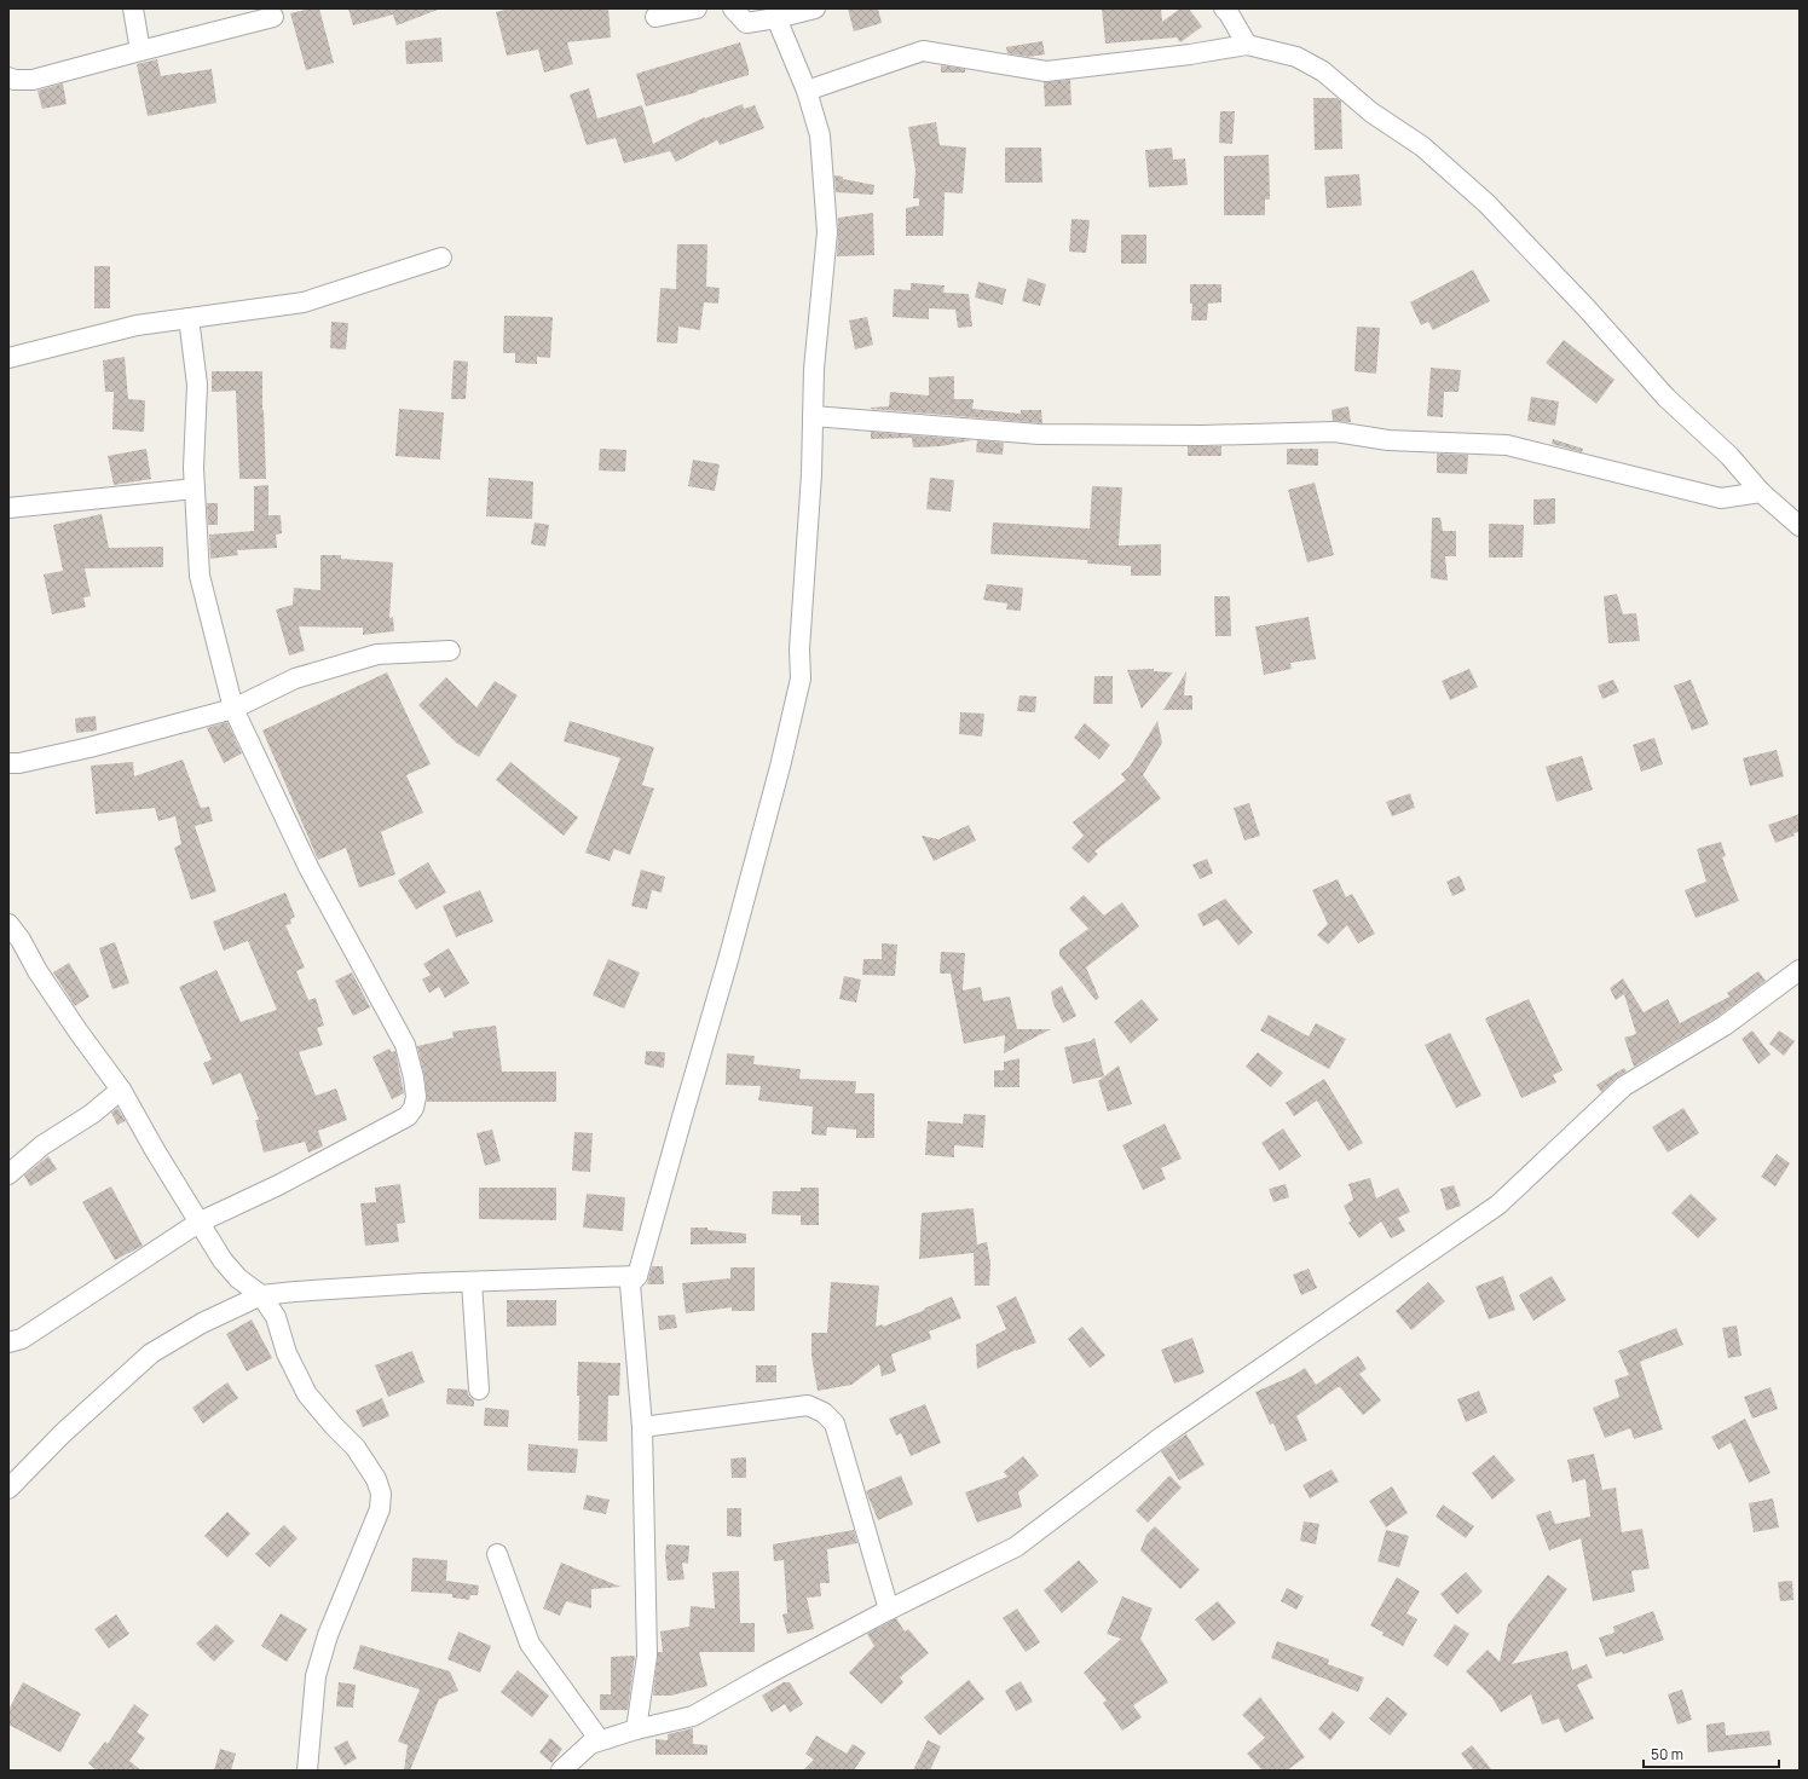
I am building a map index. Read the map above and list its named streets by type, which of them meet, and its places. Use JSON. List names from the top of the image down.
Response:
{
  "scale_bar": "50 m"
}
